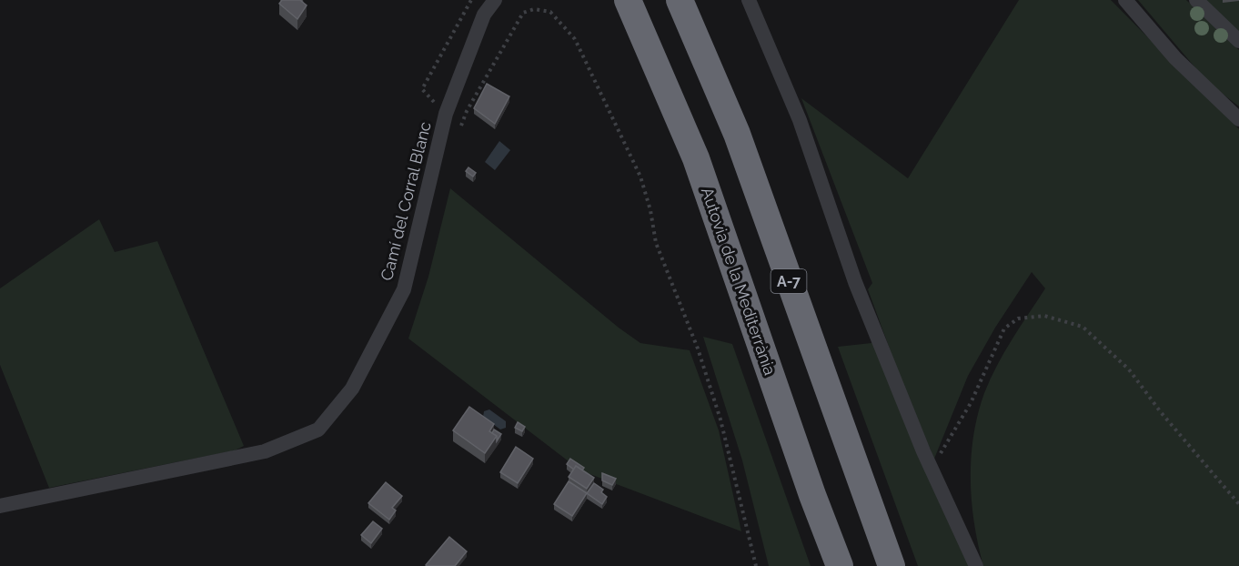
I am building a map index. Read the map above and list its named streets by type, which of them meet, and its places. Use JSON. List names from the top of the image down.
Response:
{
  "streets": {
    "highway": ["Autovia de la Mediterrània", "A-7"],
    "street": ["Camí del Corral Blanc"]
  }
}
